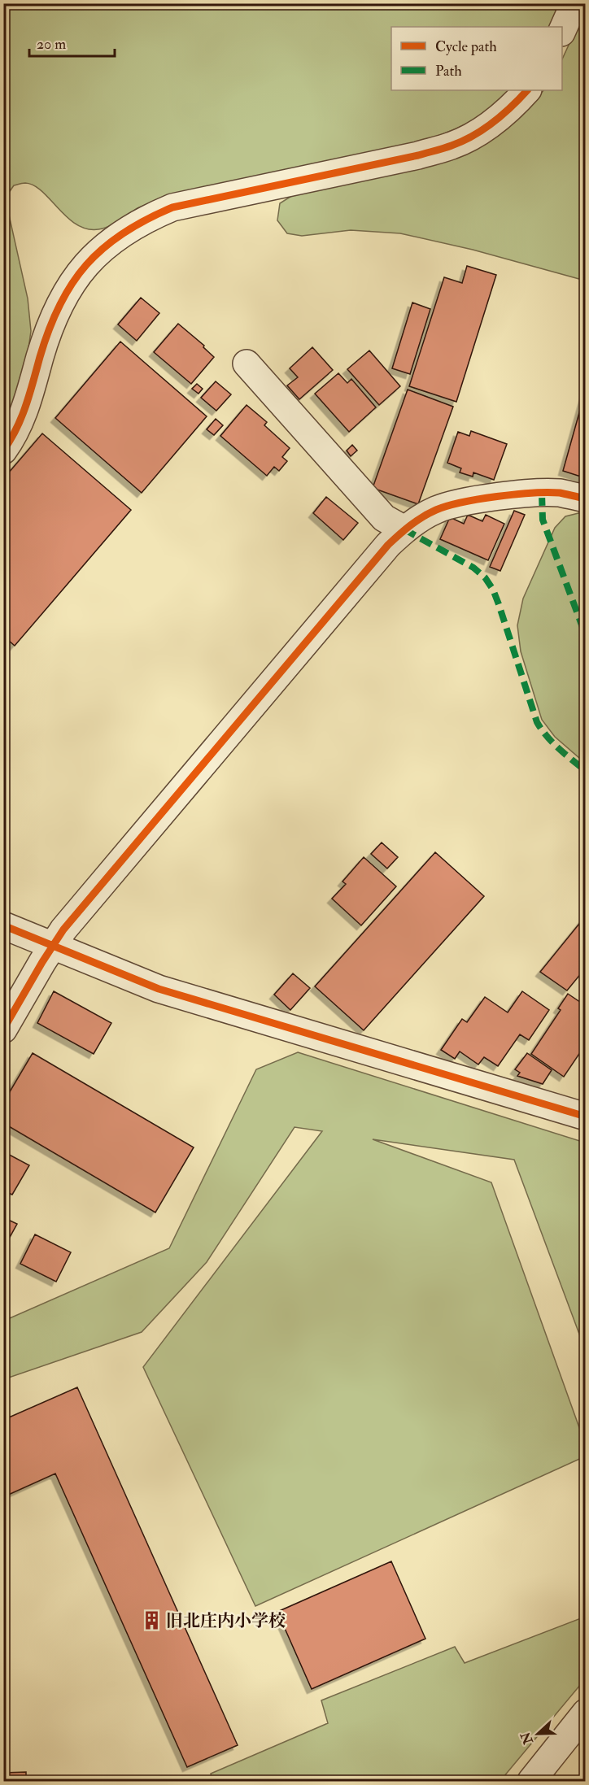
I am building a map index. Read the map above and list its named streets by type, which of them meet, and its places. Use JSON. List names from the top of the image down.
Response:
{
  "places": {
    "building": ["旧北庄内小学校"]
  },
  "legend": ["Cycle path", "Path"],
  "scale_bar": "20 m",
  "north": "left"
}
